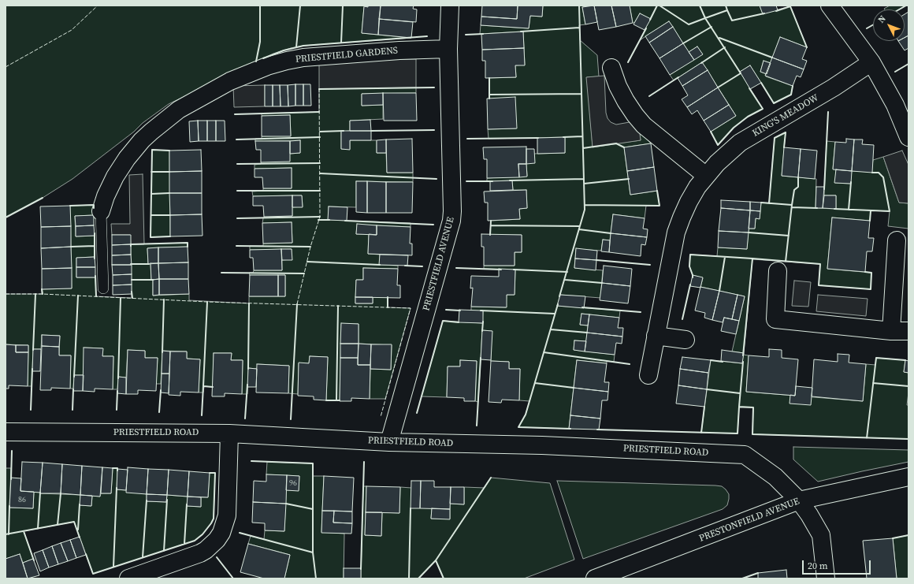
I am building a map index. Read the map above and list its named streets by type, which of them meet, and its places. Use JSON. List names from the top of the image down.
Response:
{
  "streets": {
    "street": [
      "PRIESTFIELD GARDENS",
      "KING'S MEADOW",
      "PRIESTFIELD AVENUE",
      "PRIESTFIELD ROAD",
      "PRESTONFIELD AVENUE"
    ]
  },
  "crossings": [
    ["PRIESTFIELD GARDENS", "PRIESTFIELD AVENUE"],
    ["PRIESTFIELD AVENUE", "PRIESTFIELD ROAD"],
    ["PRIESTFIELD ROAD", "PRESTONFIELD AVENUE"]
  ],
  "house_numbers": ["96", "86"],
  "scale_bar": "20 m",
  "north": "top left"
}
